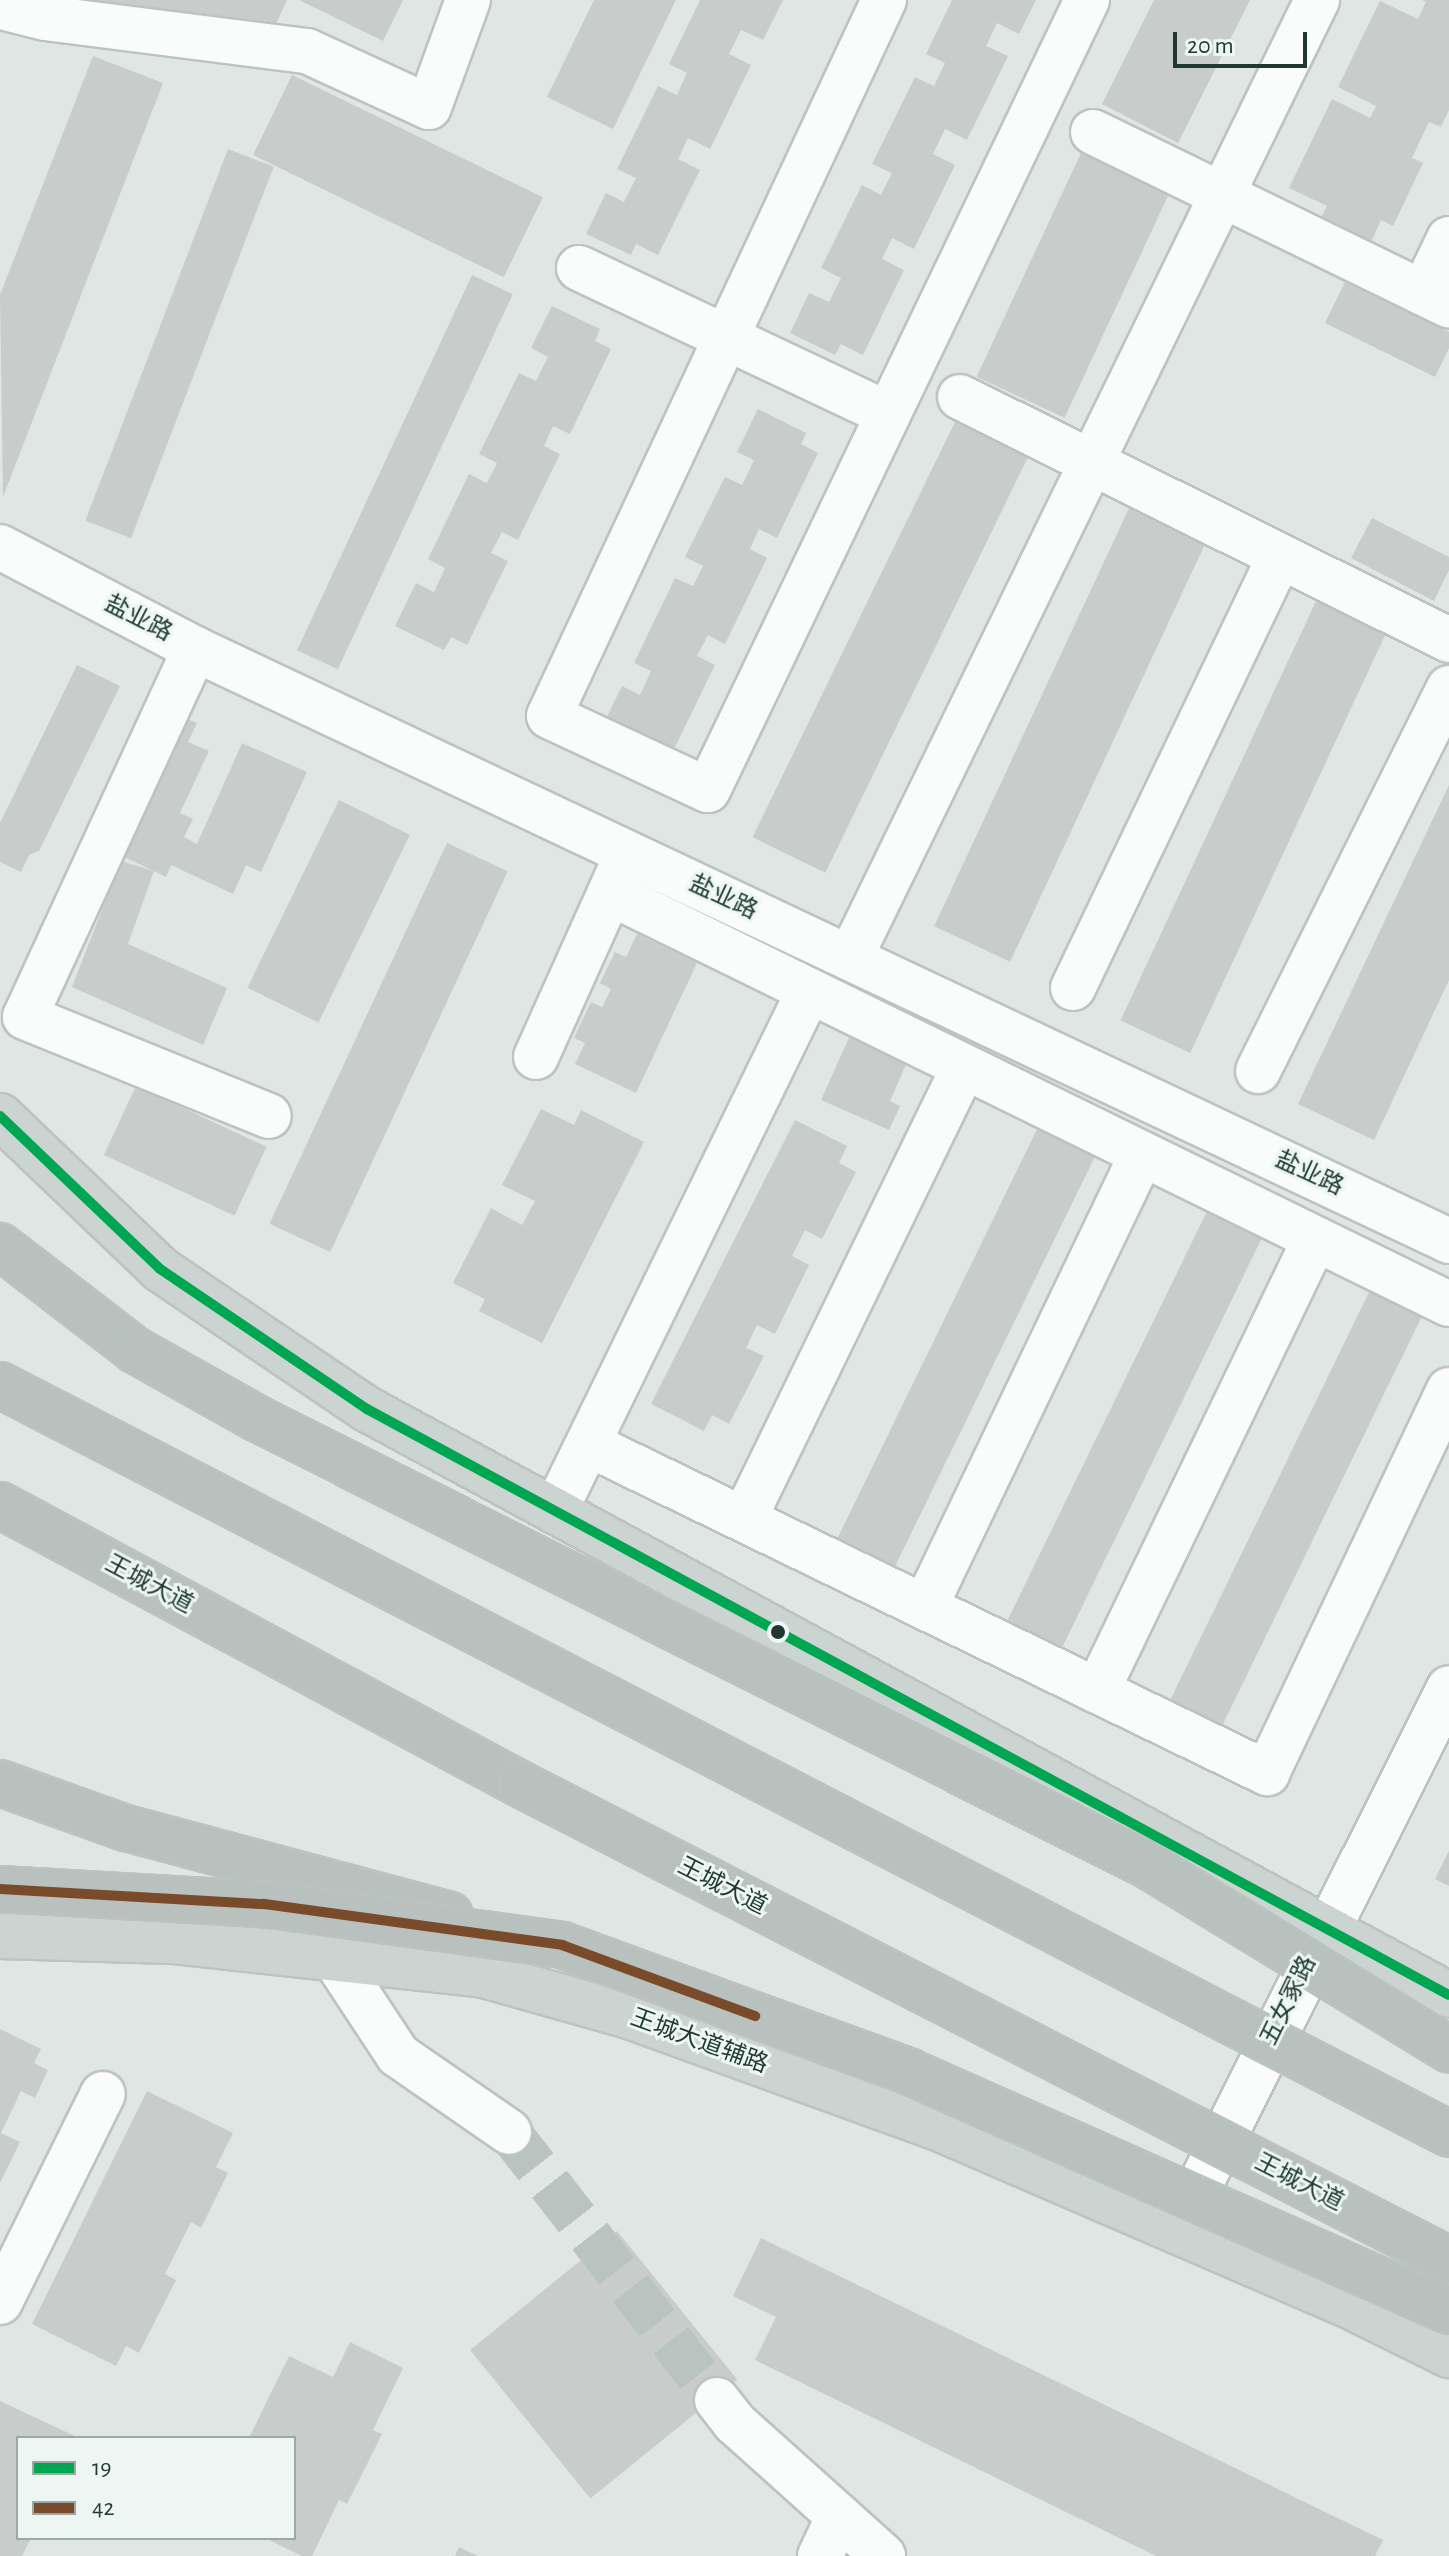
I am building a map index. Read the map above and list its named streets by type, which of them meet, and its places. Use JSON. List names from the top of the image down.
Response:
{
  "streets": {
    "highway": ["王城大道"],
    "main road": ["王城大道辅路"],
    "street": ["盐业路", "五女冢路"]
  },
  "crossings": [
    ["五女冢路", "王城大道辅路"]
  ],
  "lines": ["transit line 19", "transit line 42"],
  "legend": ["19", "42"],
  "scale_bar": "20 m"
}
